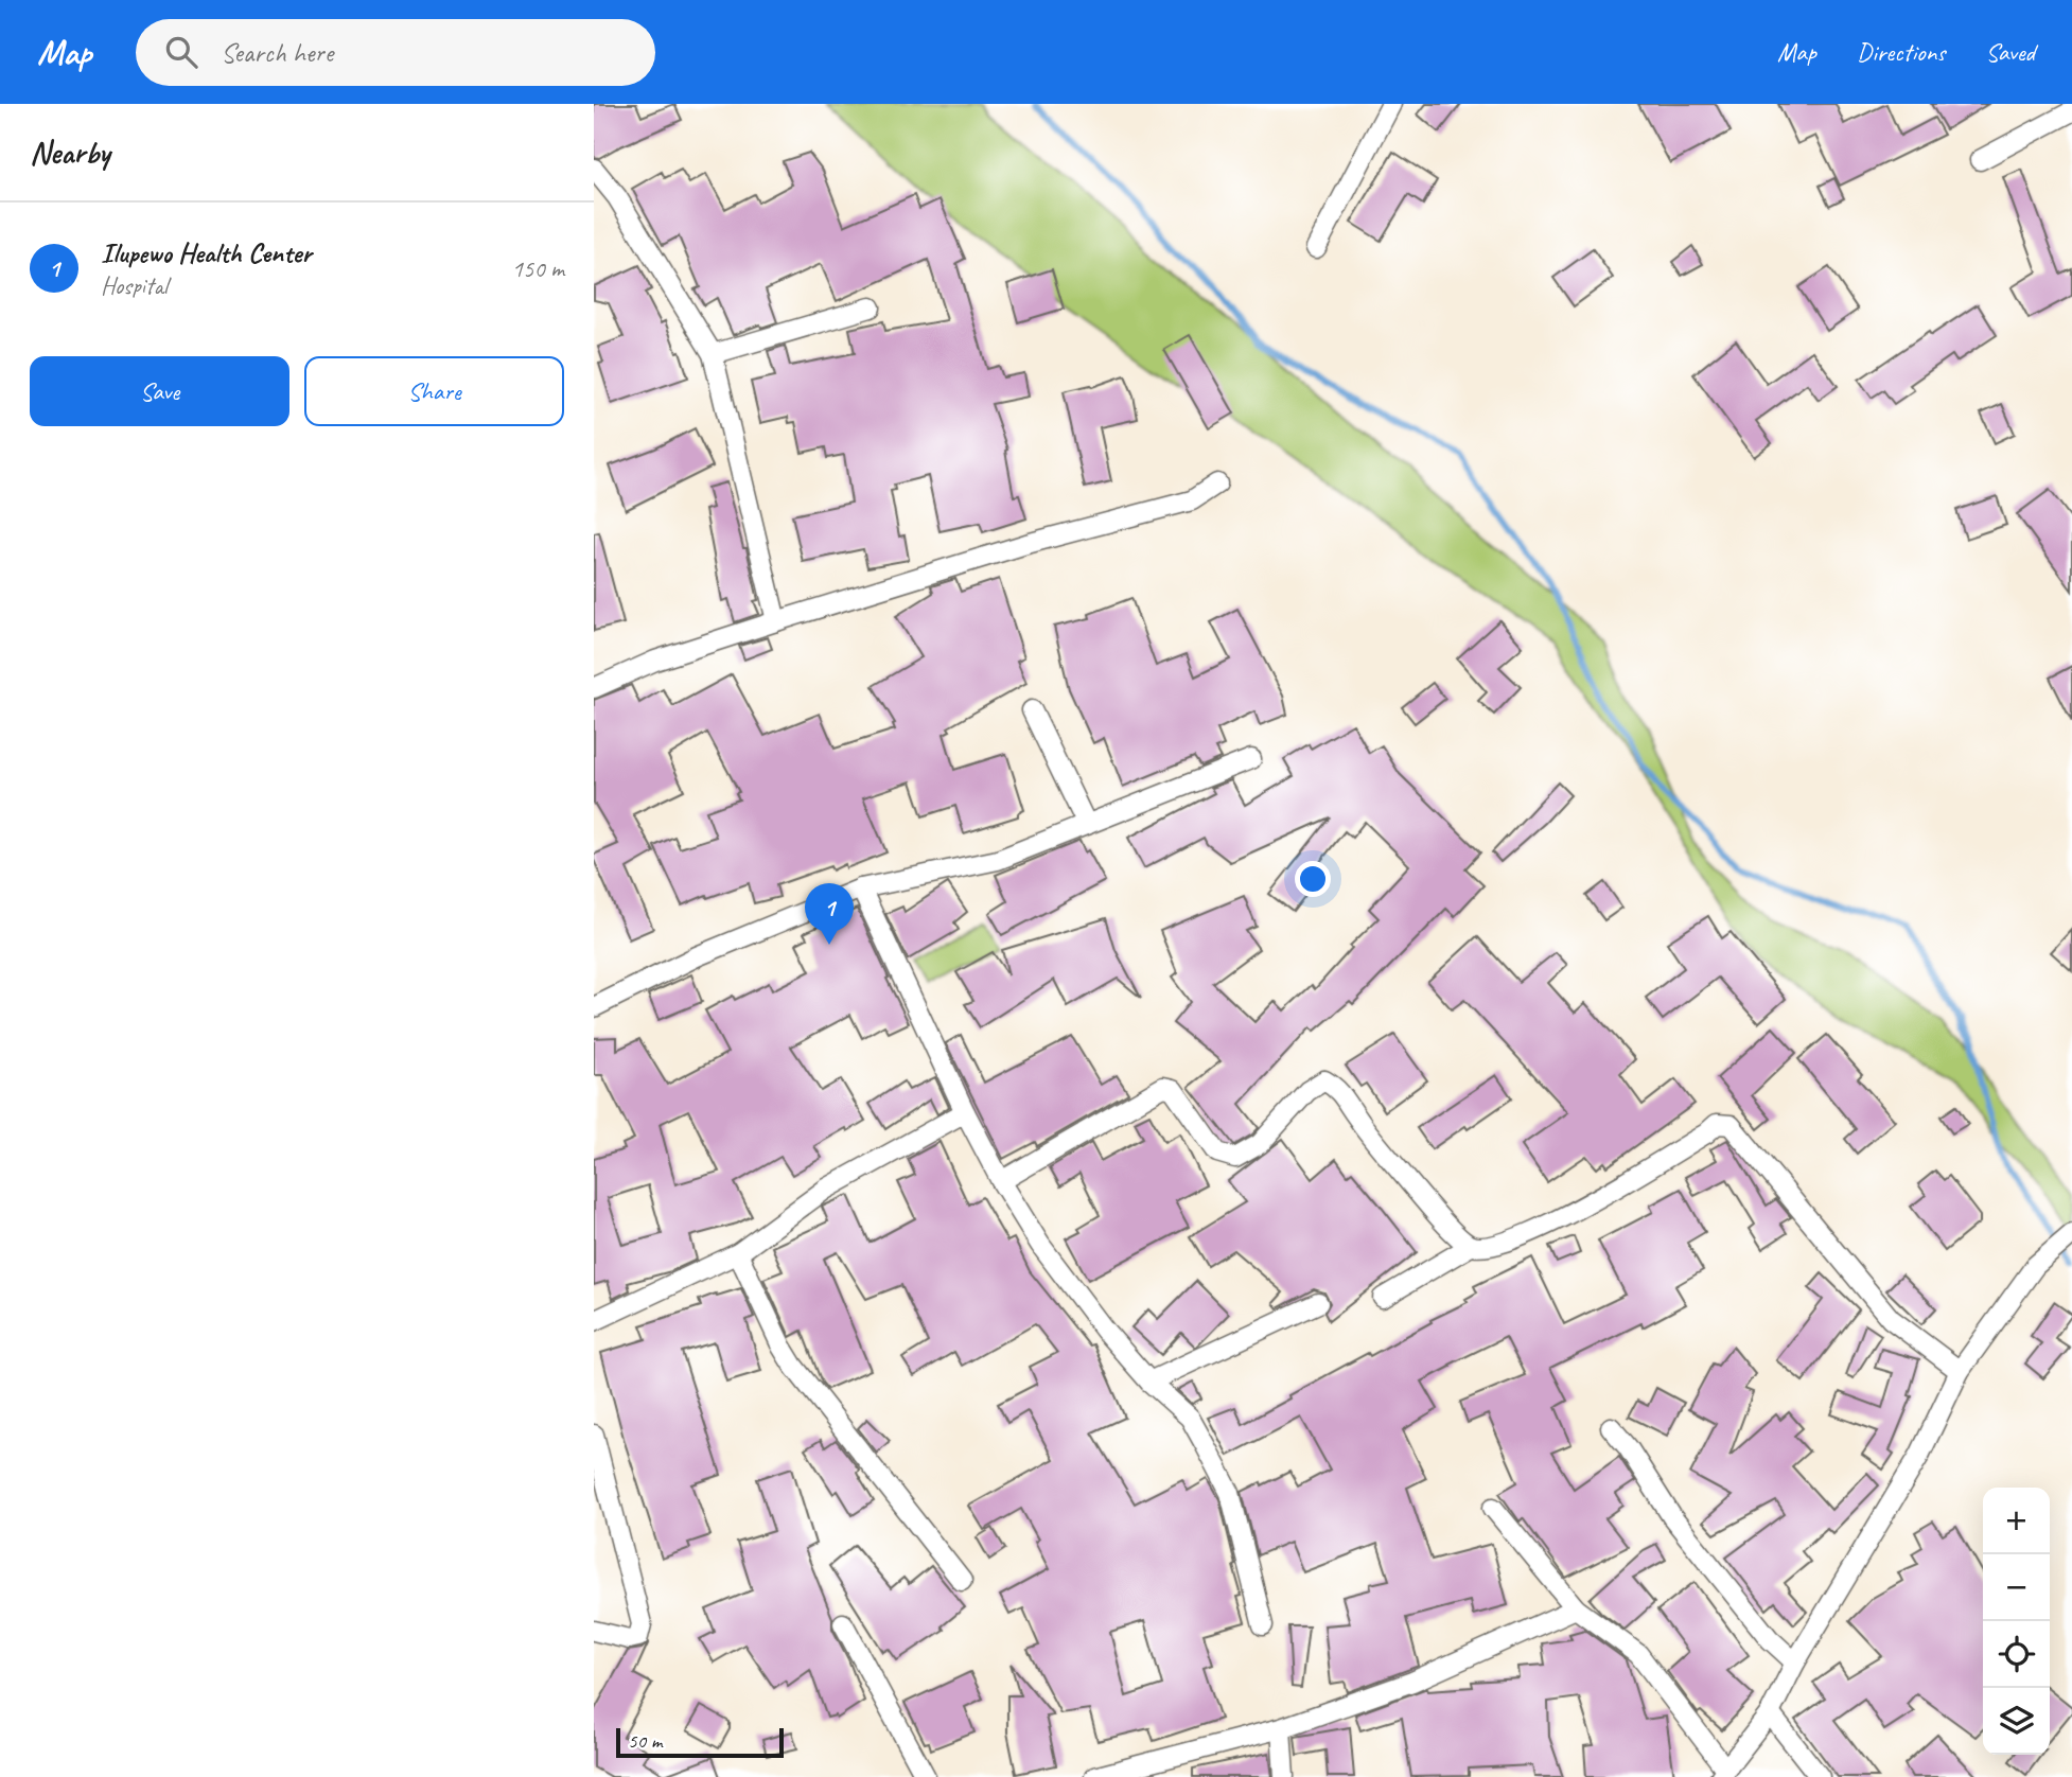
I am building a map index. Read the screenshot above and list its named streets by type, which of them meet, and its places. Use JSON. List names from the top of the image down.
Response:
{
  "scale_bar": "50 m",
  "page": {
    "header": "Map",
    "search": "Search here",
    "nav": ["Map", "Directions", "Saved"],
    "heading": "Nearby",
    "list": [
      {
        "mark": "1",
        "name": "Ilupewo Health Center",
        "note": "Hospital",
        "value": "150 m"
      }
    ],
    "buttons": ["Save", "Share"],
    "pins": "1",
    "map_buttons": ["+", "−"],
    "scale": "50 m"
  }
}
